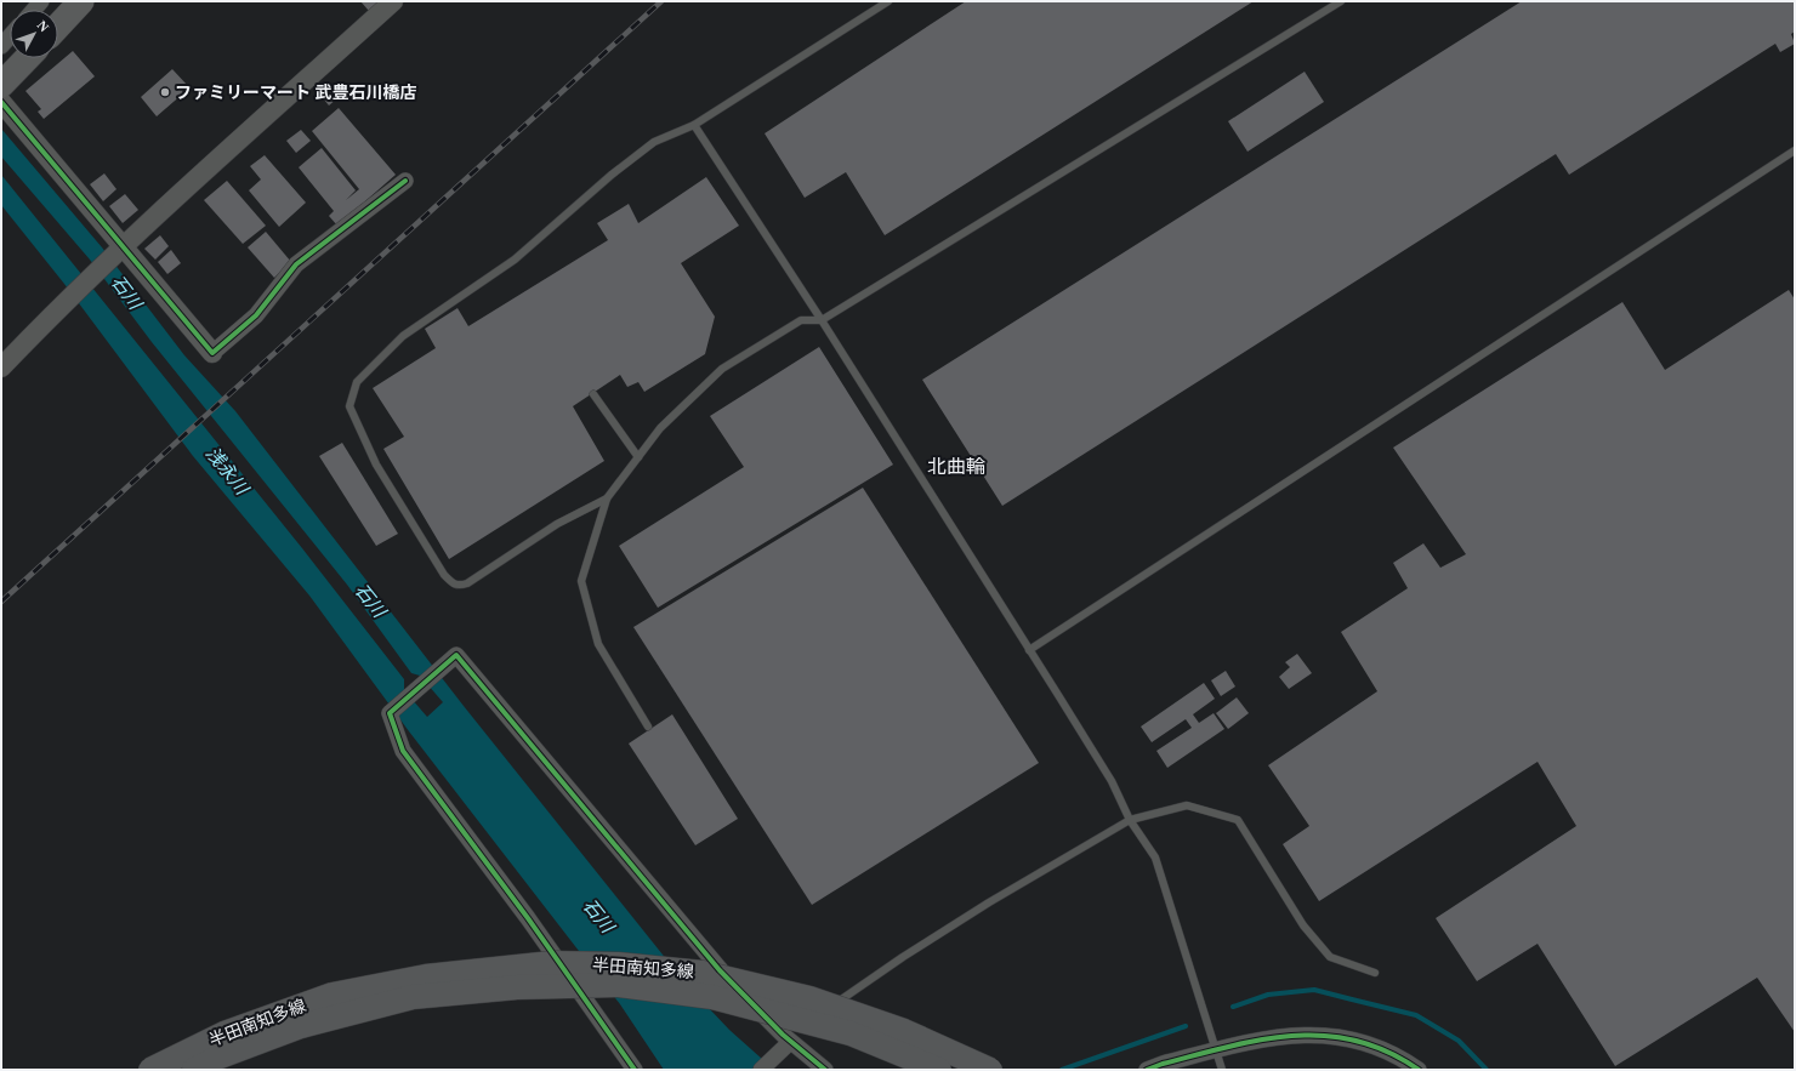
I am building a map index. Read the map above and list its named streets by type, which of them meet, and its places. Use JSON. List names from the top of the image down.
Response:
{
  "streets": {
    "main road": ["半田南知多線"]
  },
  "districts": ["北曲輪"],
  "water": ["石川", "浅永川"],
  "places": ["ファミリーマート 武豊石川橋店"],
  "north": "top right"
}
